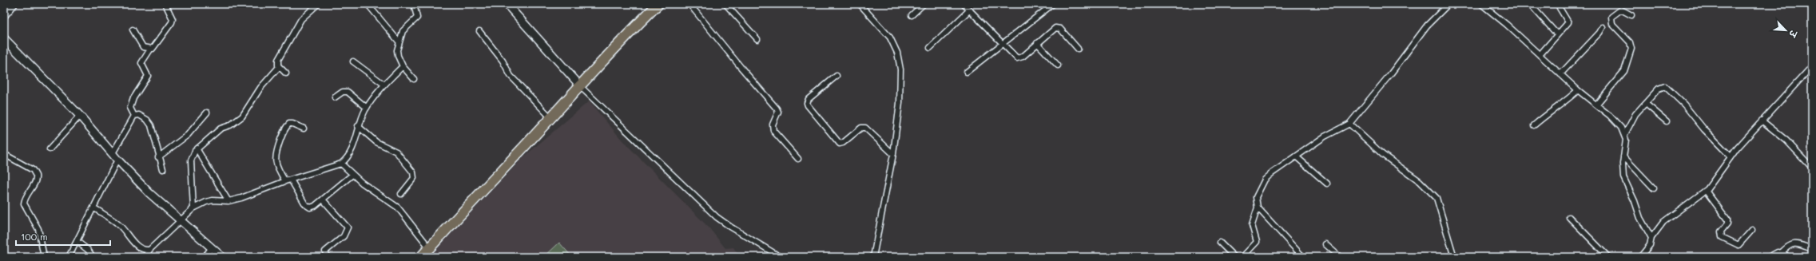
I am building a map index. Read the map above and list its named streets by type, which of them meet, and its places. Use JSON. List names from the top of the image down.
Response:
{
  "scale_bar": "100 m",
  "north": "bottom right"
}
